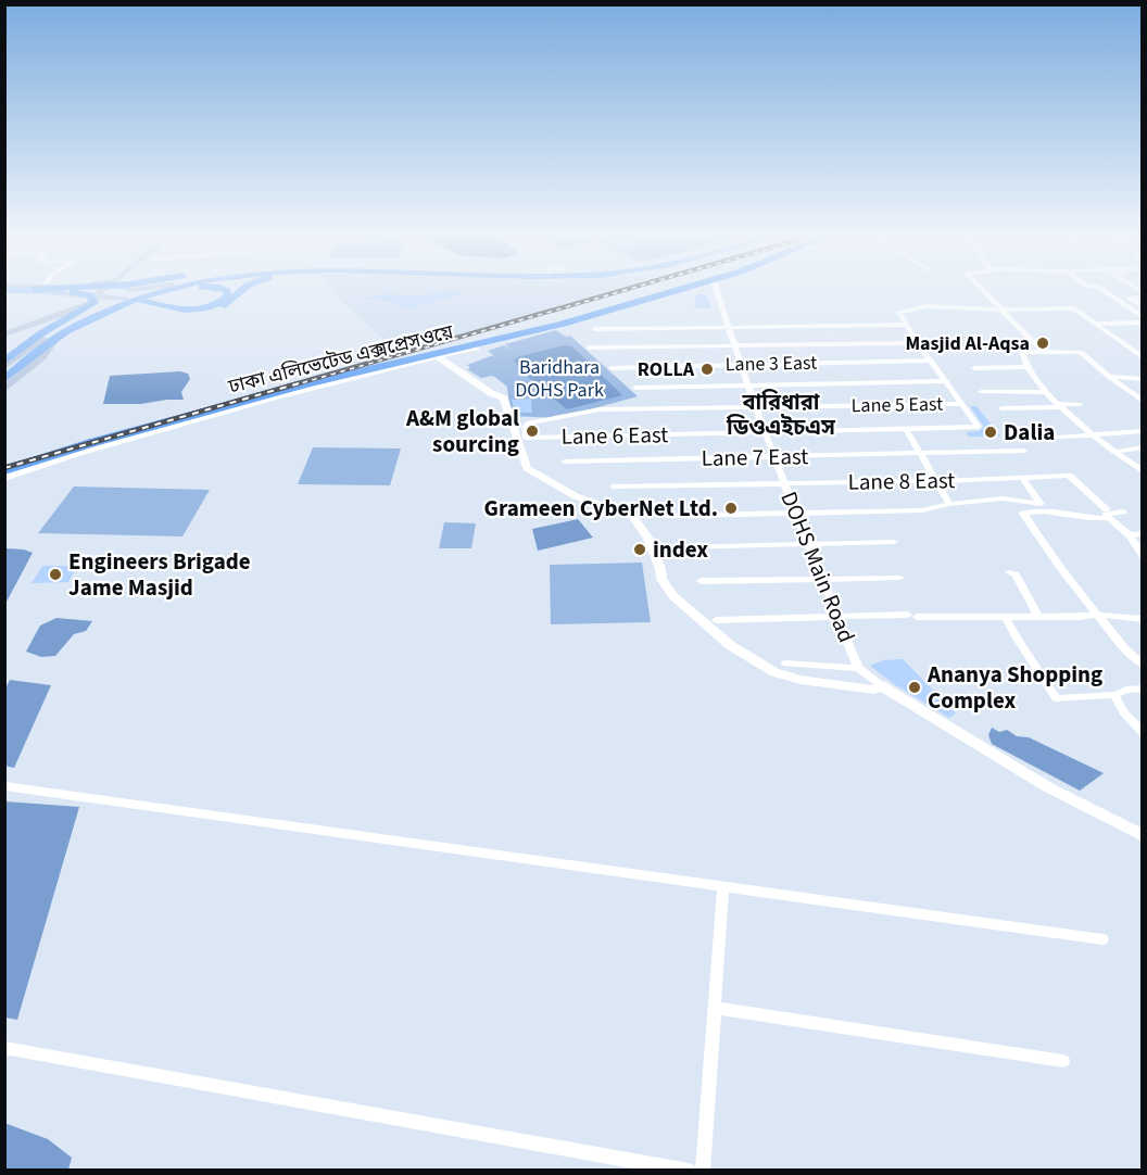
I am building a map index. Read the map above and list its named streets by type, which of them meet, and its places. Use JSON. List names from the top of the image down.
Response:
{
  "streets": {
    "highway": ["ঢাকা এলিভেটেড এক্সপ্রেসওয়ে"],
    "street": [
      "Lane 3 East",
      "Lane 5 East",
      "Lane 6 East",
      "Lane 7 East",
      "Lane 8 East",
      "DOHS Main Road"
    ]
  },
  "crossings": [
    ["Lane 3 East", "DOHS Main Road"],
    ["Lane 5 East", "Lane 6 East"],
    ["Lane 5 East", "DOHS Main Road"],
    ["Lane 6 East", "DOHS Main Road"],
    ["Lane 7 East", "DOHS Main Road"],
    ["Lane 8 East", "DOHS Main Road"]
  ],
  "districts": ["বারিধারা ডিওএইচএস"],
  "parks": ["Baridhara DOHS Park"],
  "places": [
    "Masjid Al-Aqsa",
    "ROLLA",
    "A&M global sourcing",
    "Dalia",
    "Grameen CyberNet Ltd.",
    "index",
    "Engineers Brigade Jame Masjid",
    "Ananya Shopping Complex"
  ]
}
